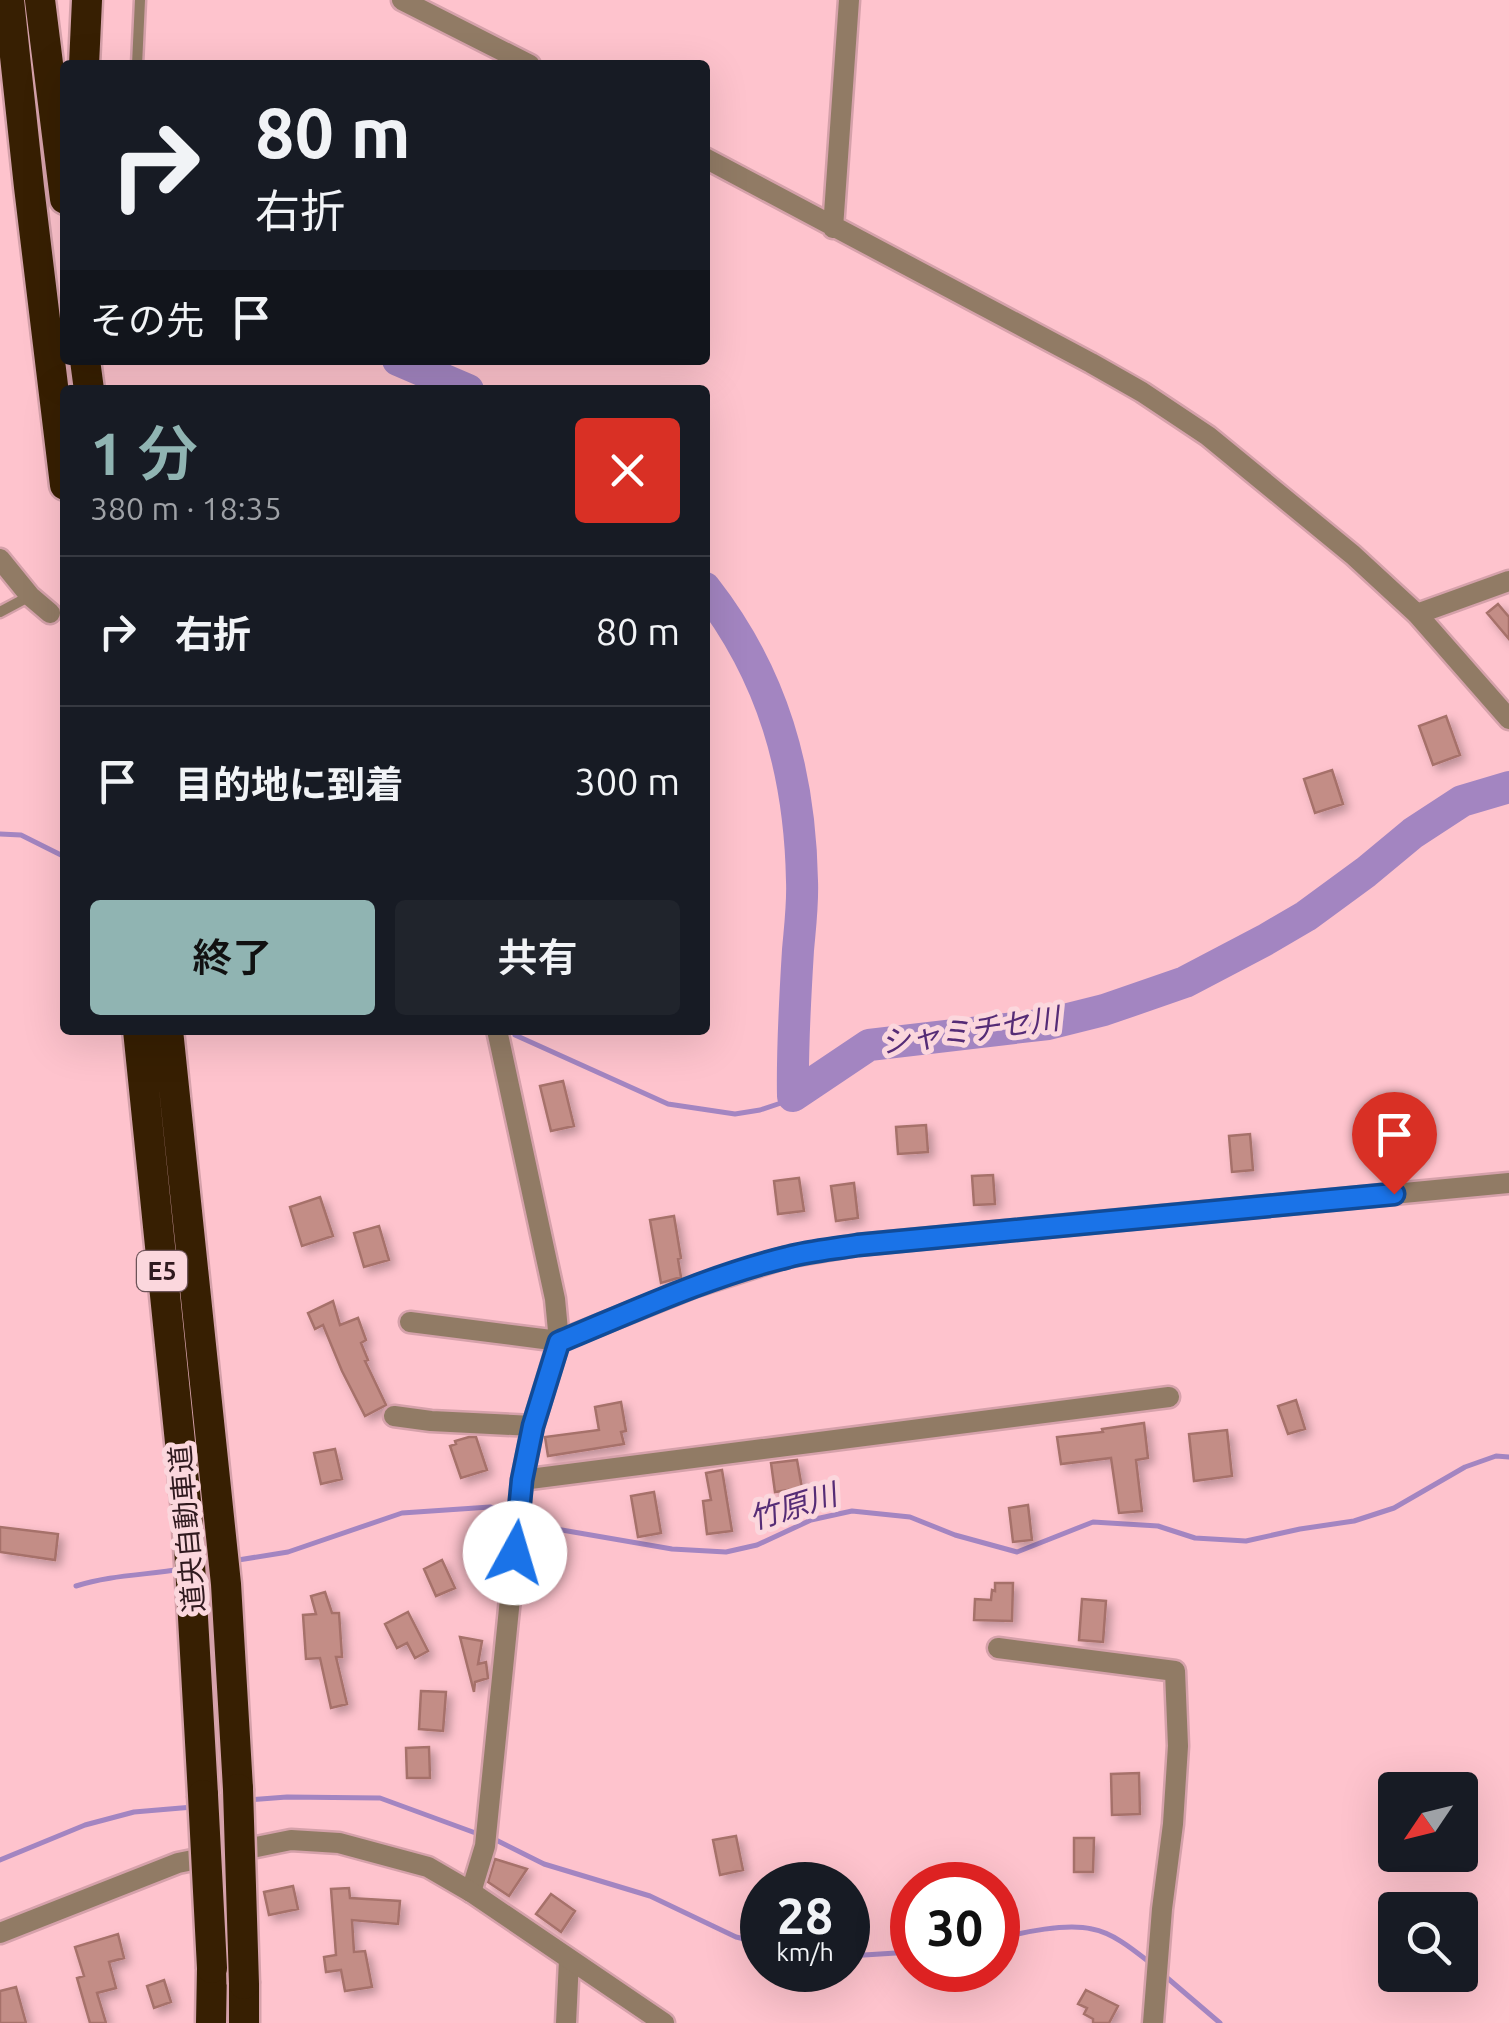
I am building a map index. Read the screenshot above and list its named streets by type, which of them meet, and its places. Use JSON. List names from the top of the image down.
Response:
{
  "streets": {
    "highway": ["E5", "道央自動車道"]
  },
  "water": ["シャミチセ川", "竹原川"],
  "north": "bottom left",
  "page": {
    "turn": ["80 m", "右折"],
    "then": "その先",
    "heading": ["1 分", "380 m · 18:35"],
    "list": [
      {
        "name": "右折",
        "value": "80 m"
      },
      {
        "name": "目的地に到着",
        "value": "300 m"
      }
    ],
    "buttons": ["終了", "共有"],
    "speed": "28 km/h",
    "limit": "30"
  }
}
